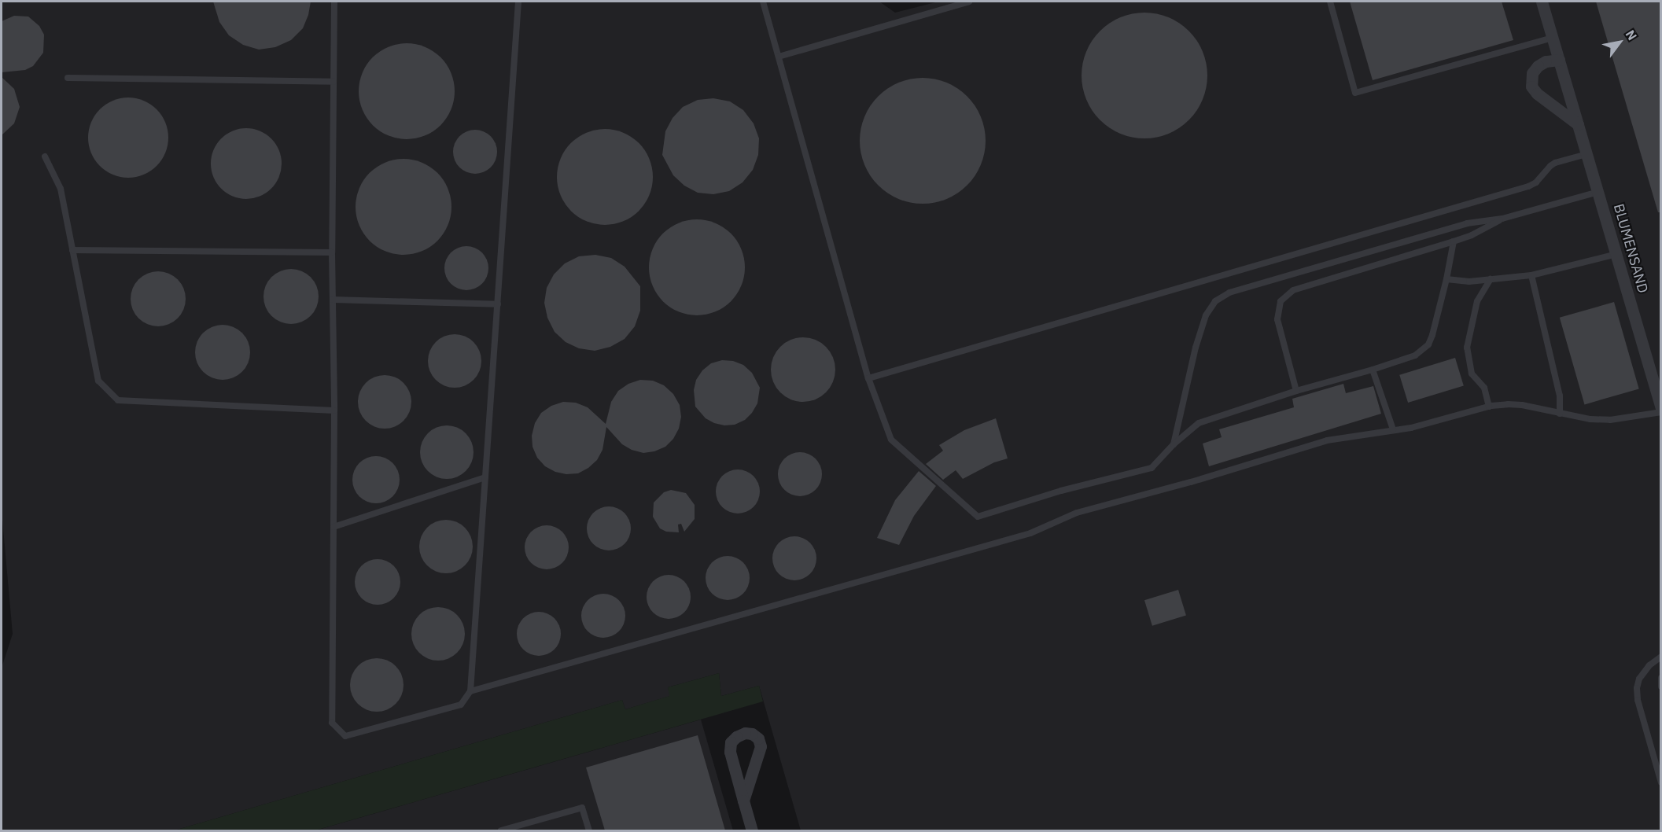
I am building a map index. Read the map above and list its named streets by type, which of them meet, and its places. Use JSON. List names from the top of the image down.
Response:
{
  "streets": {
    "street": ["BLUMENSAND"]
  },
  "north": "top right"
}
